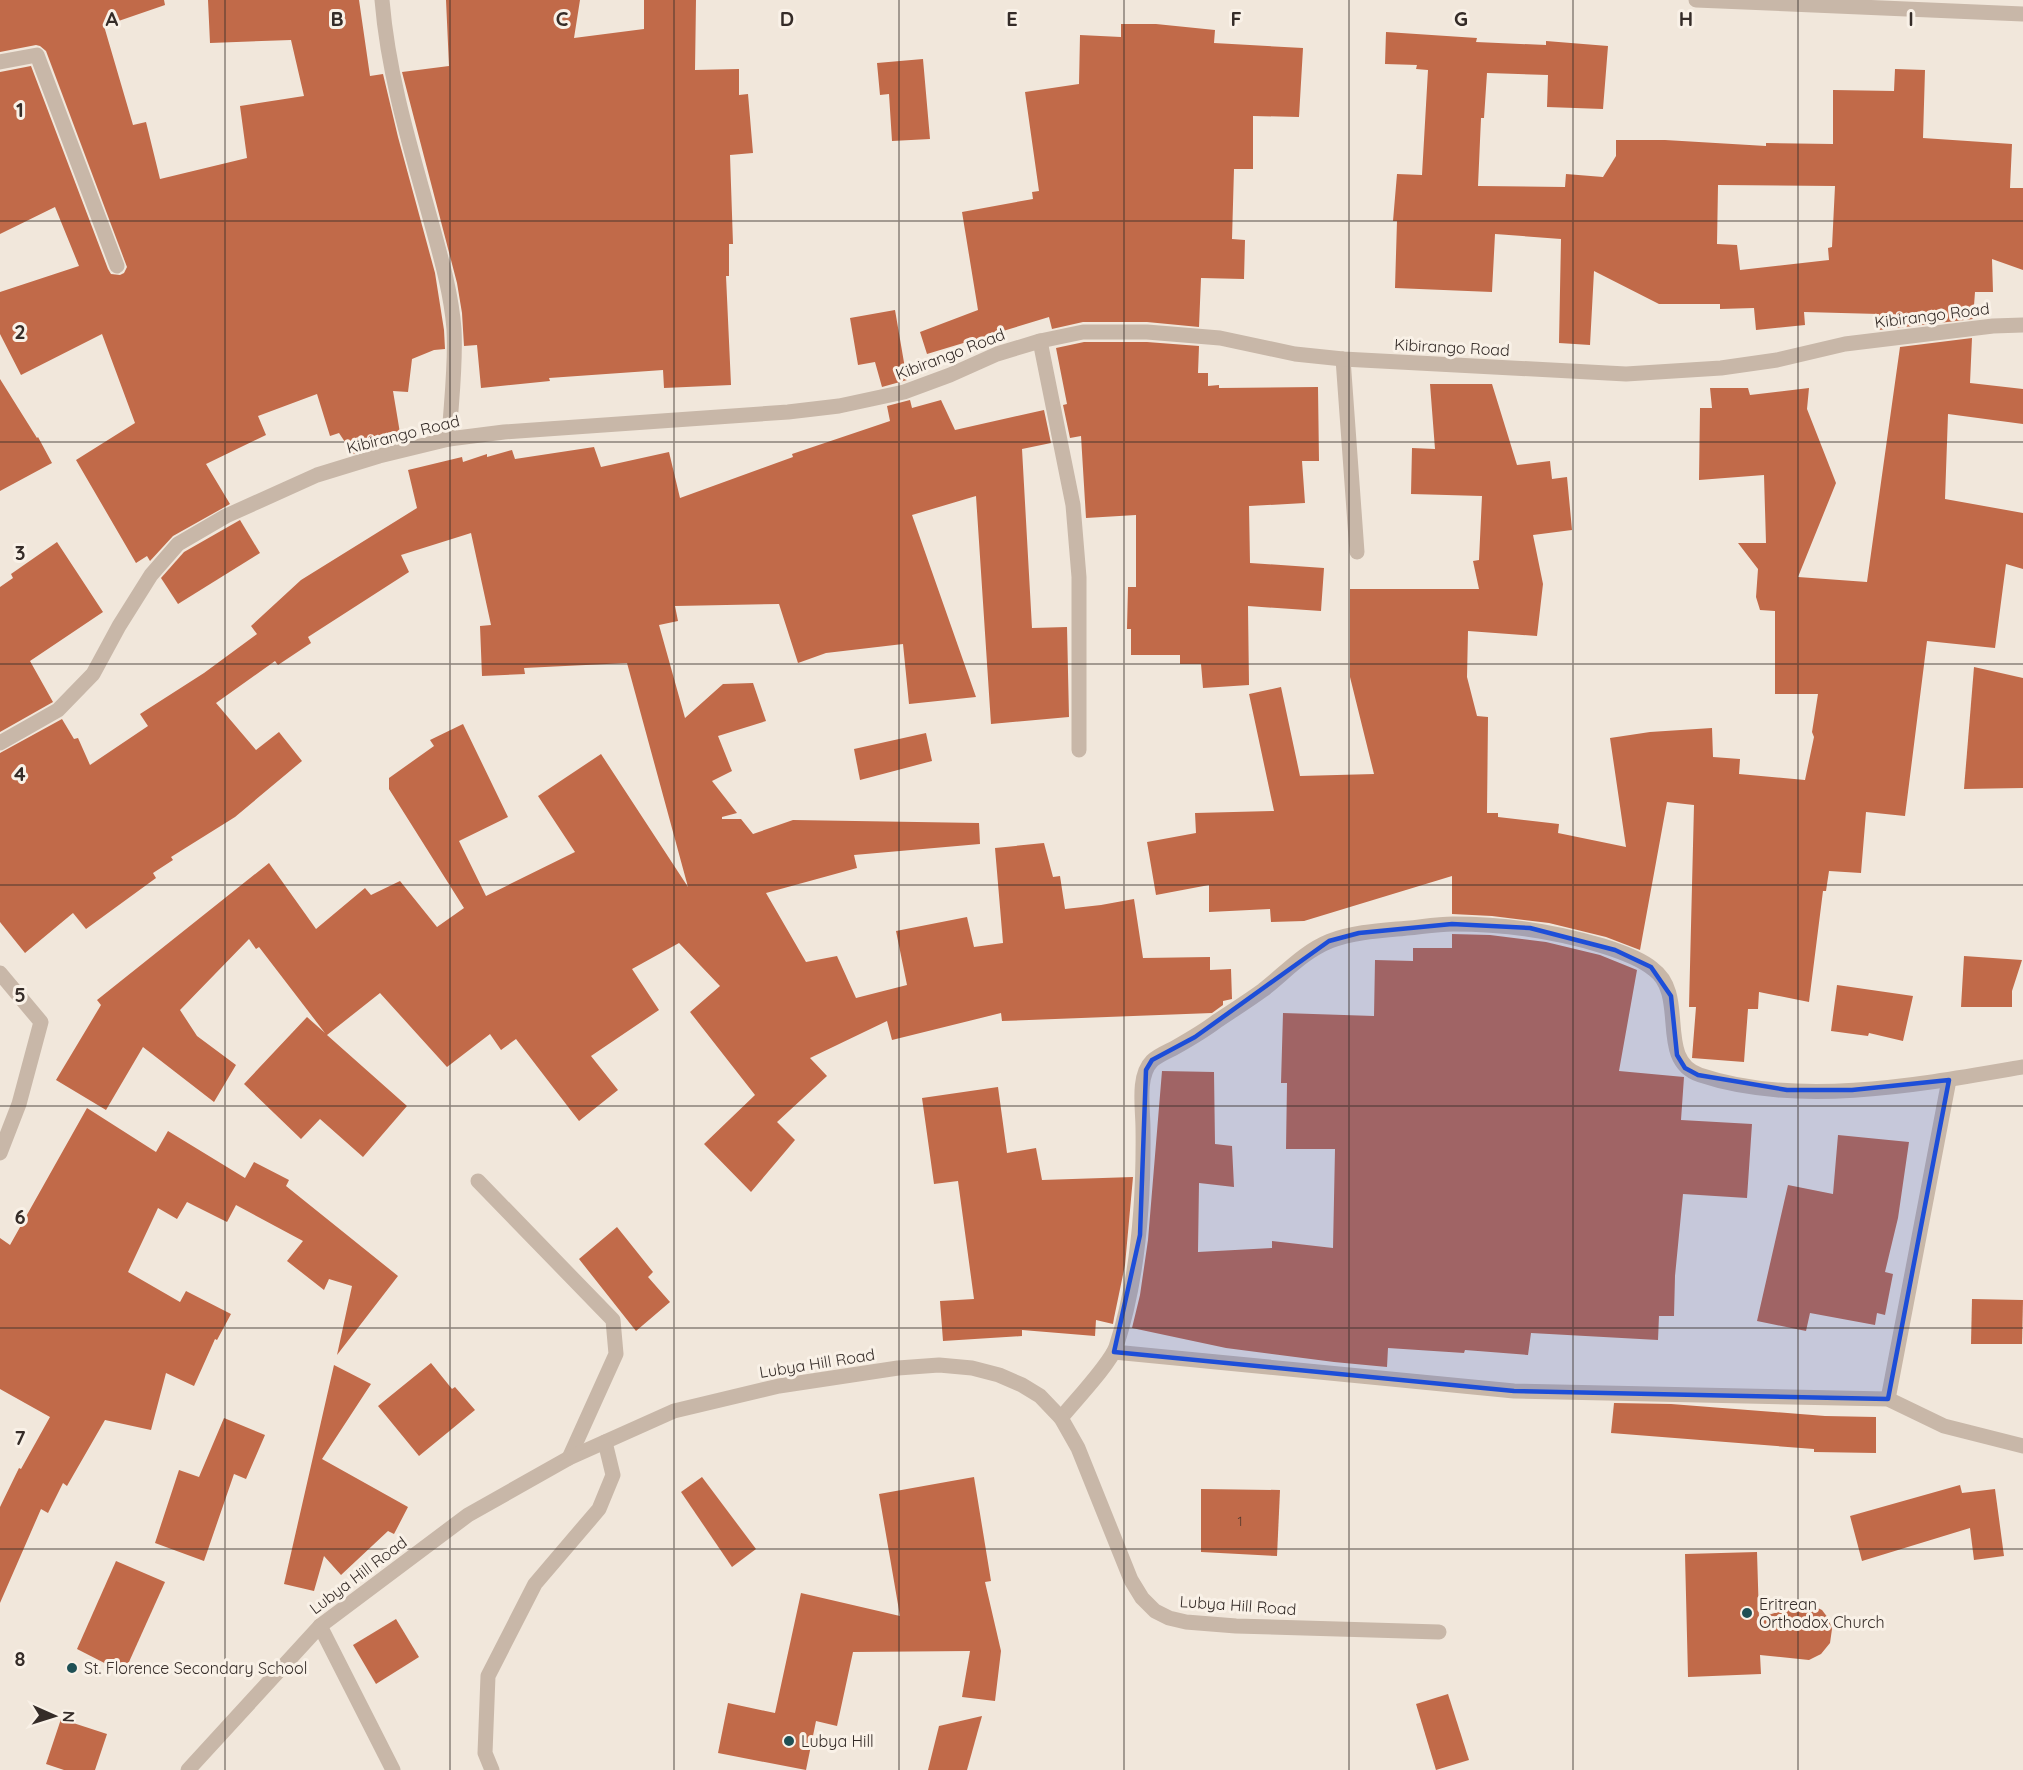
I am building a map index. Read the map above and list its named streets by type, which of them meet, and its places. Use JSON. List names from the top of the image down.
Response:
{
  "streets": {
    "street": ["Kibirango Road", "Lubya Hill Road"]
  },
  "places": ["Eritrean Orthodox Church", "St. Florence Secondary School", "Lubya Hill"],
  "house_numbers": ["1"],
  "north": "right",
  "grid": {
    "columns": [
      "A",
      "B",
      "C",
      "D",
      "E",
      "F",
      "G",
      "H",
      "I"
    ],
    "rows": [
      "1",
      "2",
      "3",
      "4",
      "5",
      "6",
      "7",
      "8"
    ]
  }
}
